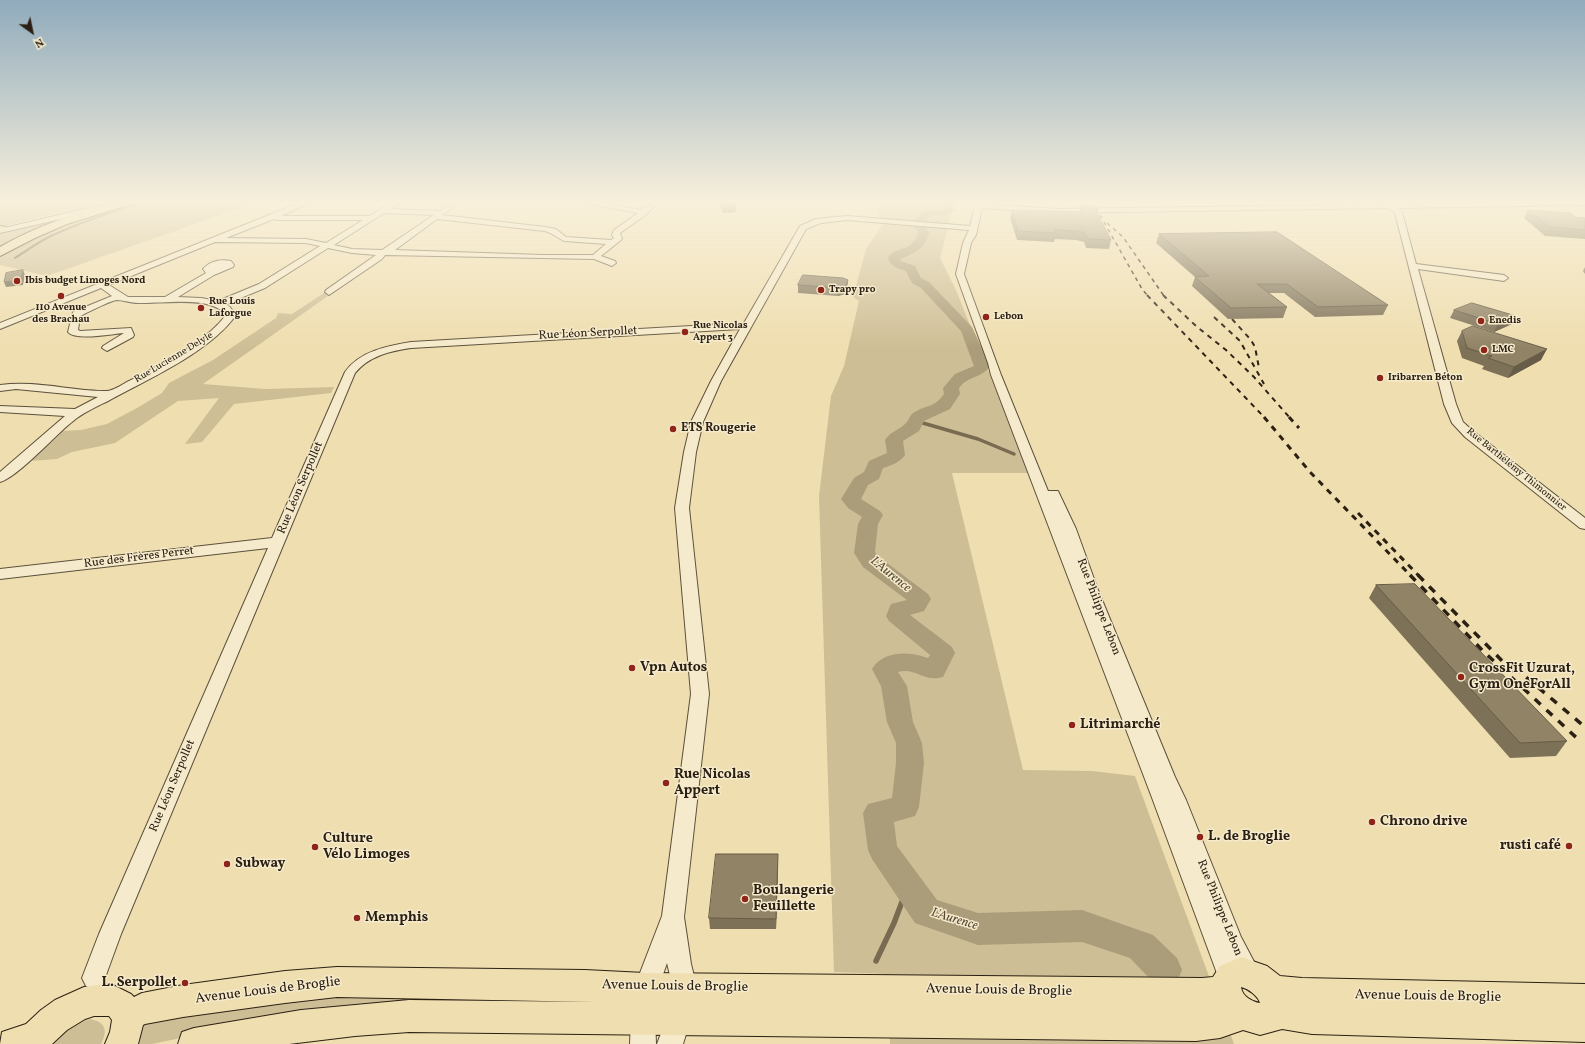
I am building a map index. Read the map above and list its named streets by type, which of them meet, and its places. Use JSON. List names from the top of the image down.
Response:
{
  "streets": {
    "main road": ["Avenue Louis de Broglie"],
    "street": [
      "Rue Léon Serpollet",
      "Rue Lucienne Delyle",
      "Rue Barthélémy Thimonnier",
      "Rue des Frères Perret",
      "Rue Philippe Lebon"
    ]
  },
  "crossings": [
    ["Rue Léon Serpollet", "Rue des Frères Perret"],
    ["Rue Philippe Lebon", "Avenue Louis de Broglie"]
  ],
  "water": ["L'Aurence"],
  "places": [
    "Ibis budget Limoges Nord",
    "Trapy pro",
    "110 Avenue des Brachau",
    "Rue Louis Laforgue",
    "Lebon",
    "Enedis",
    "Rue Nicolas Appert 3",
    "LMC",
    "Iribarren Béton",
    "ETS Rougerie",
    "Vpn Autos",
    "CrossFit Uzurat, Gym OneForAll",
    "Litrimarché",
    "Rue Nicolas Appert",
    "Chrono drive",
    "L. de Broglie",
    "rusti café",
    "Culture Vélo Limoges",
    "Subway",
    "Boulangerie Feuillette",
    "Memphis",
    "L. Serpollet"
  ],
  "north": "bottom right"
}
